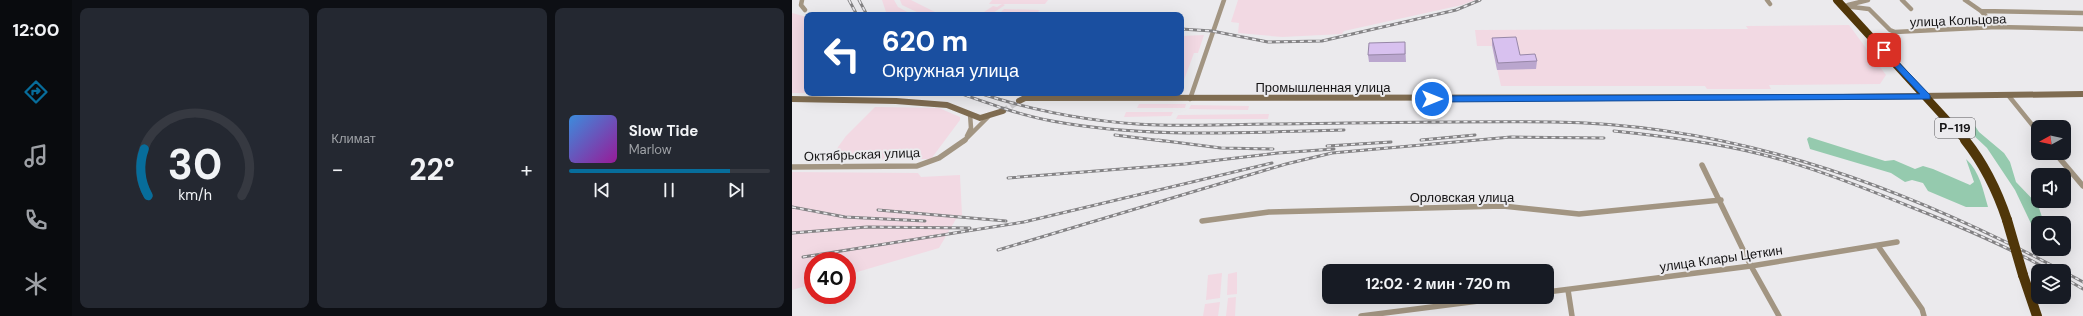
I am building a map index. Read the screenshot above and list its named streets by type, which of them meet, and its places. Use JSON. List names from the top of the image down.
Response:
{
  "streets": {
    "highway": ["Р-119"],
    "street": [
      "улица Кольцова",
      "Промышленная улица",
      "Октябрьская улица",
      "Орловская улица",
      "улица Клары Цеткин"
    ]
  },
  "crossings": [
    ["улица Кольцова", "Р-119"],
    ["Промышленная улица", "Р-119"]
  ],
  "north": "left",
  "page": {
    "tabs": "12:00",
    "tile": "Климат",
    "turn": ["620 m", "Окружная улица"],
    "song": ["Slow Tide", "Marlow"],
    "heat": ["−", "22°", "+"],
    "limit": "40",
    "trip": "12:02 · 2 мин · 720 m",
    "gauge": ["30", "km/h"]
  }
}
